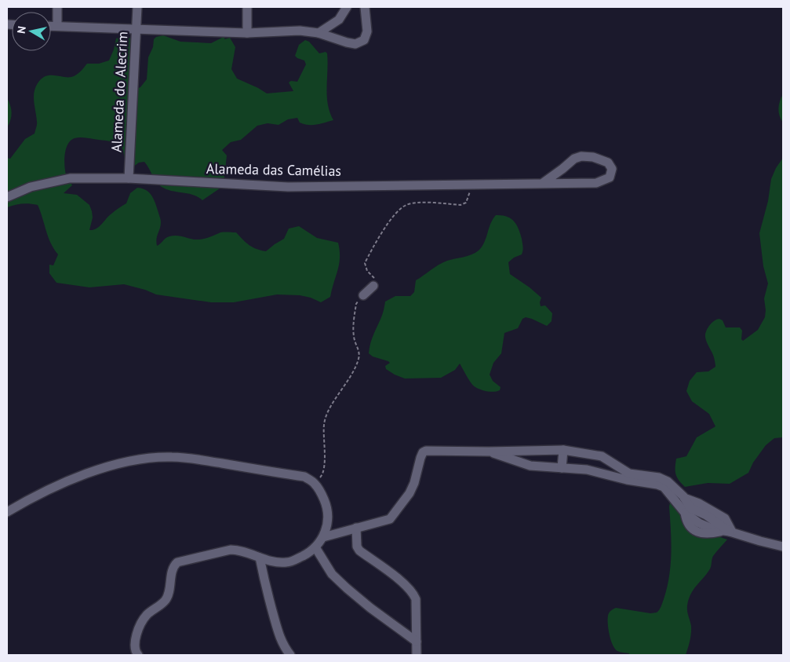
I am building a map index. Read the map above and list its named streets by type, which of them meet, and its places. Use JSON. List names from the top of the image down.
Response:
{
  "streets": {
    "street": ["Alameda do Alecrim", "Alameda das Camélias"]
  },
  "crossings": [
    ["Alameda do Alecrim", "Alameda das Camélias"]
  ],
  "north": "left"
}
